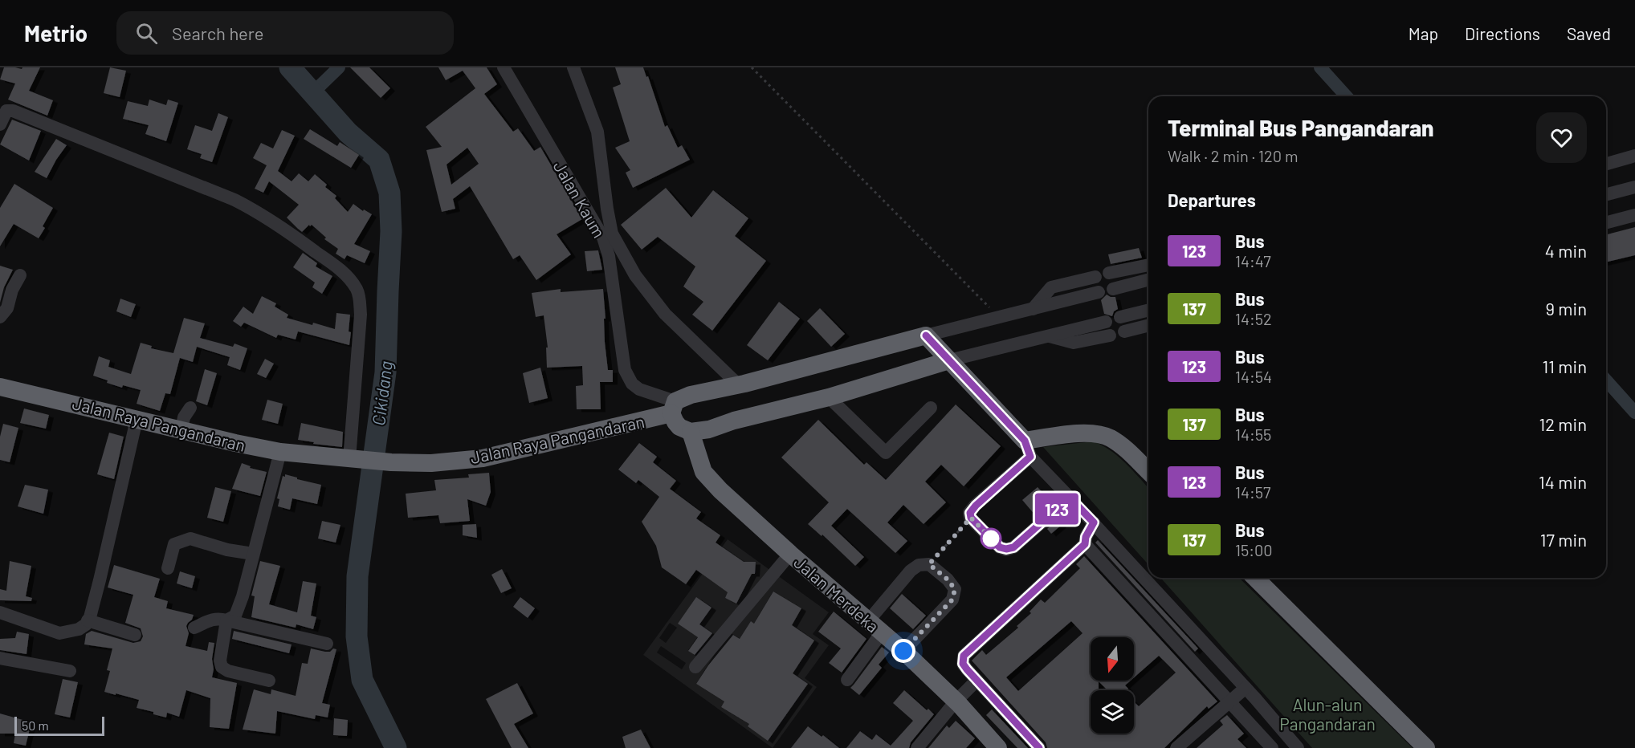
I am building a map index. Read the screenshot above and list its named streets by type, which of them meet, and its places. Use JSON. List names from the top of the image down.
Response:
{
  "streets": {
    "highway": ["Jalan Raya Pangandaran", "Jalan Merdeka"],
    "street": ["Jalan Kaum"]
  },
  "crossings": [
    ["Jalan Kaum", "Jalan Raya Pangandaran"]
  ],
  "water": ["Cikidang"],
  "parks": ["Alun-alun Pangandaran"],
  "lines": ["bus line 123"],
  "scale_bar": "50 m",
  "north": "bottom",
  "page": {
    "header": "Metrio",
    "search": "Search here",
    "nav": ["Map", "Directions", "Saved"],
    "on_map": "123",
    "heading": [
      ["Terminal Bus Pangandaran", "Walk · 2 min · 120 m"],
      "Departures"
    ],
    "list": [
      {
        "mark": "123",
        "name": "Bus",
        "note": "14:47",
        "value": "4 min"
      },
      {
        "mark": "137",
        "name": "Bus",
        "note": "14:52",
        "value": "9 min"
      },
      {
        "mark": "123",
        "name": "Bus",
        "note": "14:54",
        "value": "11 min"
      },
      {
        "mark": "137",
        "name": "Bus",
        "note": "14:55",
        "value": "12 min"
      },
      {
        "mark": "123",
        "name": "Bus",
        "note": "14:57",
        "value": "14 min"
      },
      {
        "mark": "137",
        "name": "Bus",
        "note": "15:00",
        "value": "17 min"
      }
    ],
    "scale": "50 m"
  }
}
